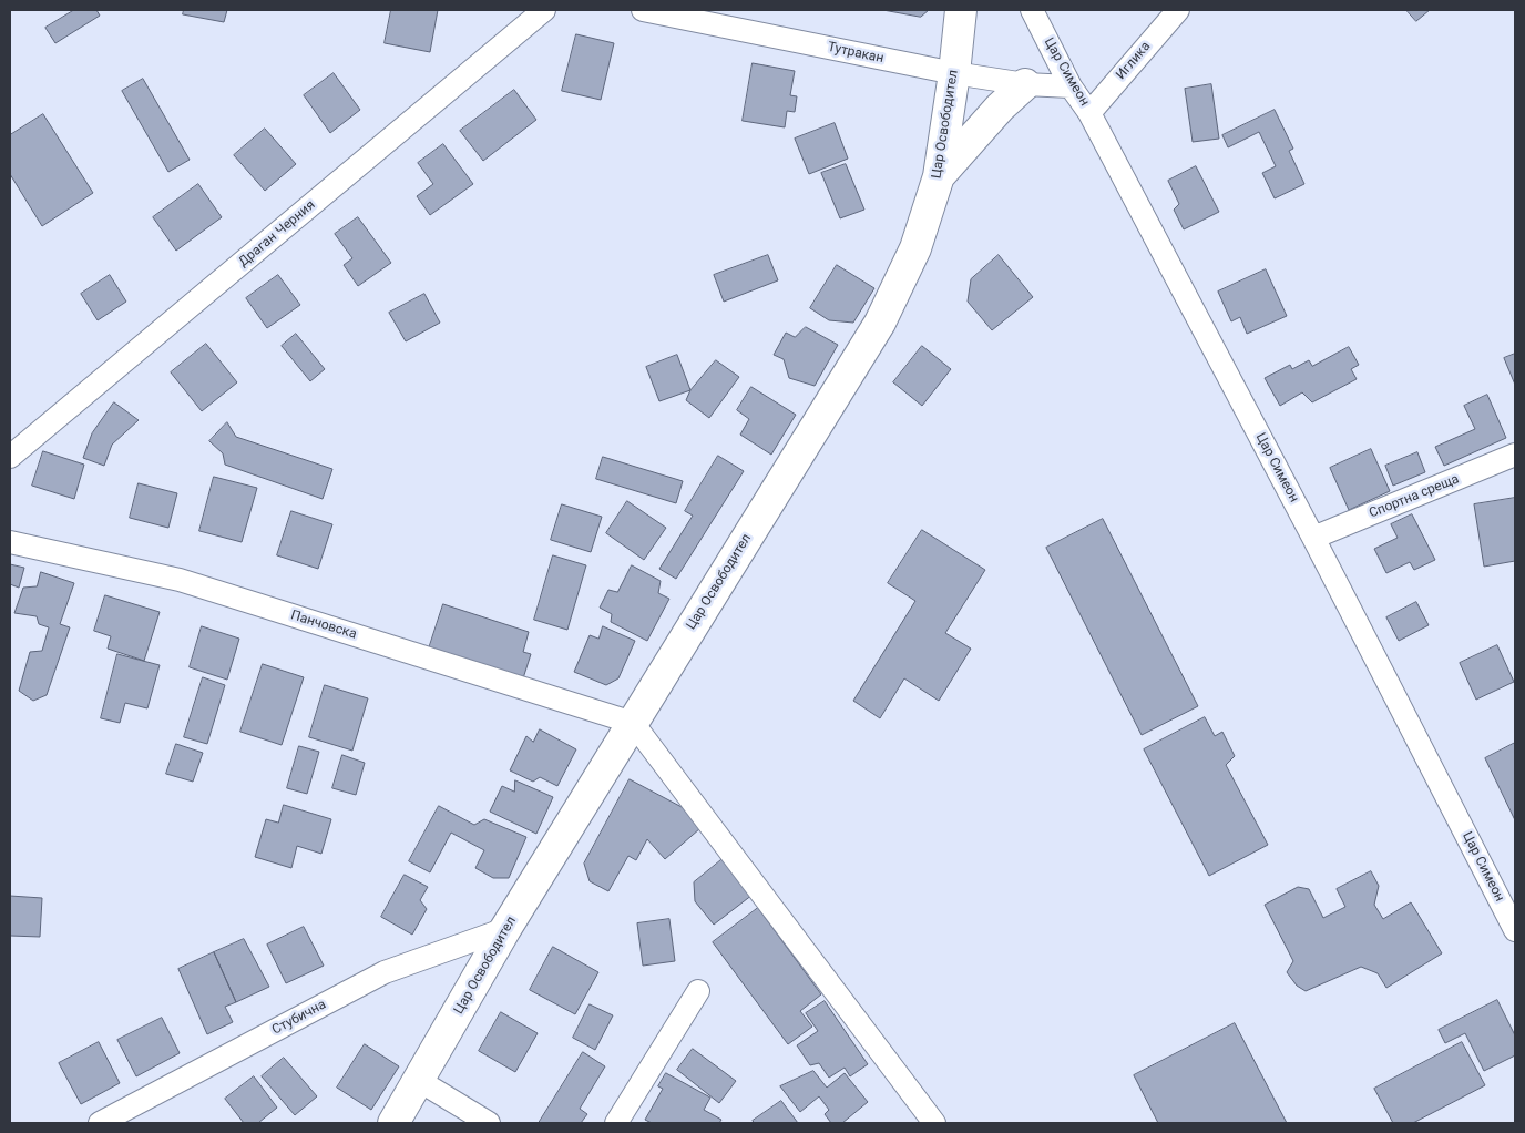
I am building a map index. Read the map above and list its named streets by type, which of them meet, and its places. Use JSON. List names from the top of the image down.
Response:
{
  "streets": {
    "main road": ["Цар Освободител"],
    "street": [
      "Тутракан",
      "Иглика",
      "Цар Симеон",
      "Драган Черния",
      "Спортна среща",
      "Панчовска",
      "Стубична"
    ]
  },
  "crossings": [
    ["Тутракан", "Цар Симеон"],
    ["Тутракан", "Цар Освободител"],
    ["Иглика", "Цар Симеон"],
    ["Цар Симеон", "Спортна среща"],
    ["Цар Освободител", "Панчовска"],
    ["Цар Освободител", "Стубична"]
  ]
}
